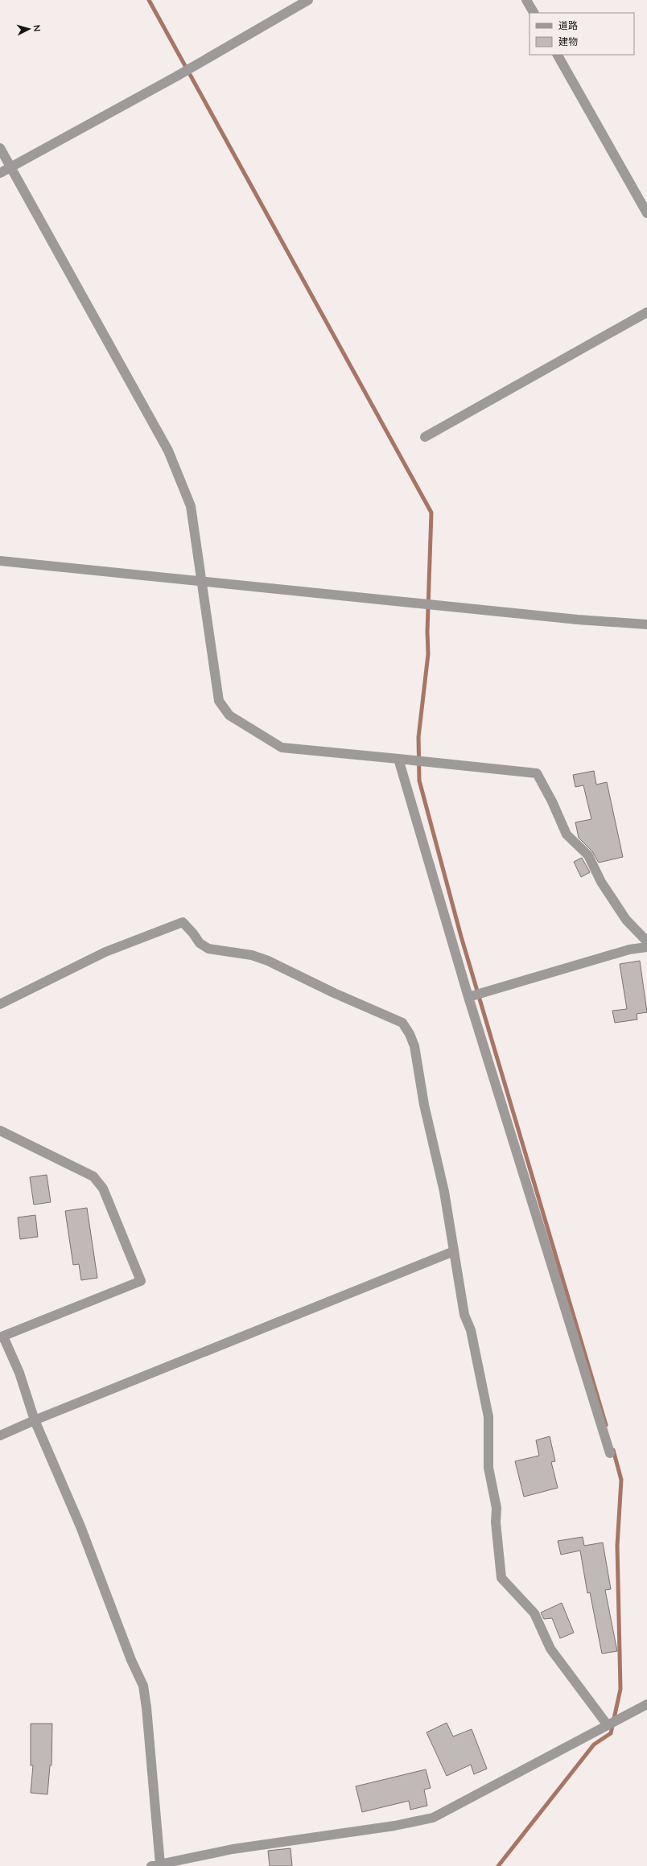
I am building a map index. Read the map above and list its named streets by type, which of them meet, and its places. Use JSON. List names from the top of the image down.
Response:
{
  "legend": ["道路", "建物"],
  "north": "right"
}
